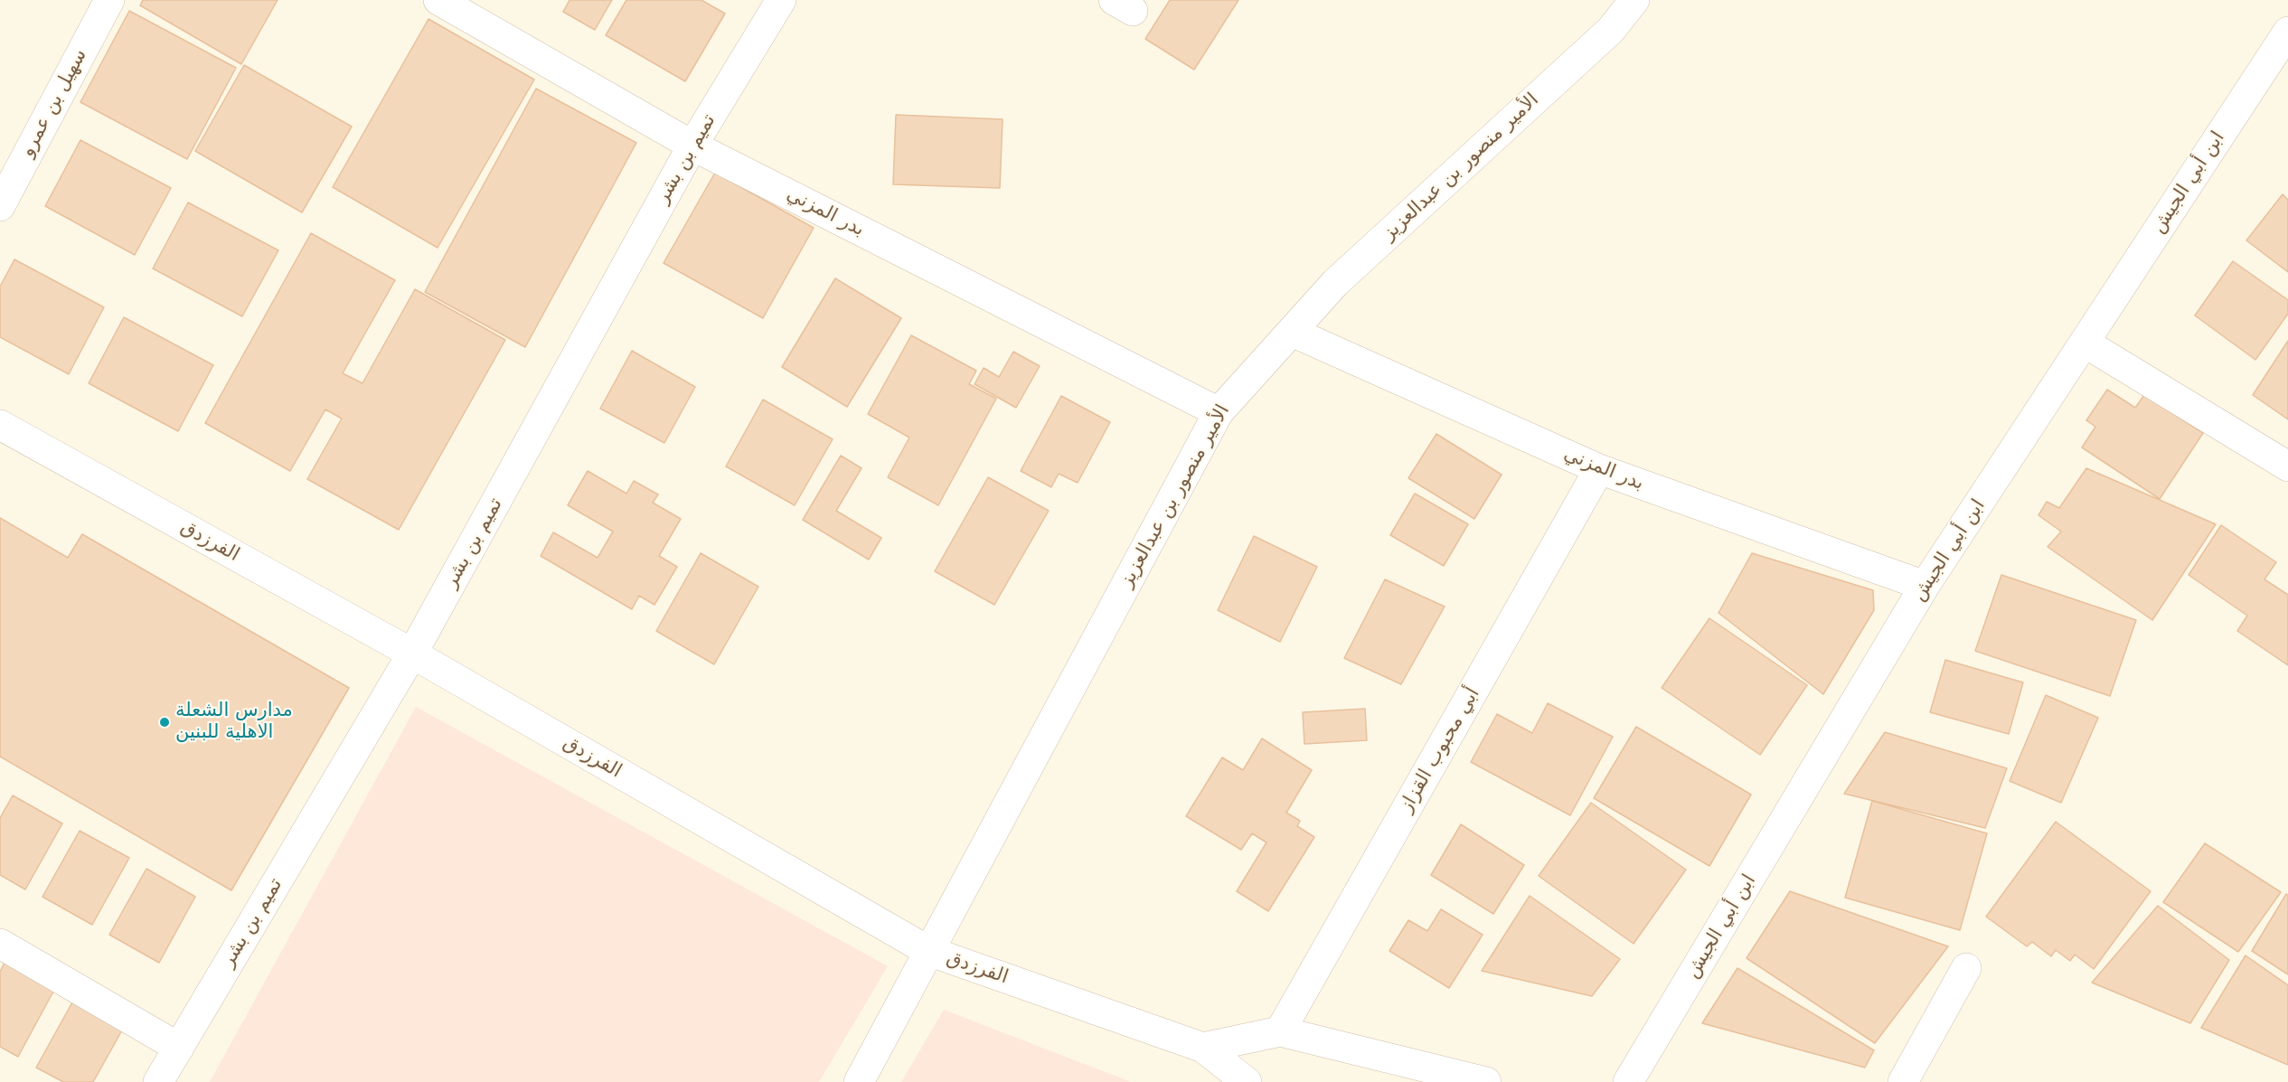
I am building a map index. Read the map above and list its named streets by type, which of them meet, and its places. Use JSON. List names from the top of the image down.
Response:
{
  "streets": {
    "street": [
      "سهيل بن عمرو",
      "تميم بن بشر",
      "الأمير منصور بن عبدالعزيز",
      "ابن أبي الجيش",
      "بدر المزني",
      "الفرزدق",
      "أبي محبوب القزاز"
    ]
  },
  "crossings": [
    ["تميم بن بشر", "بدر المزني"],
    ["تميم بن بشر", "الفرزدق"],
    ["الأمير منصور بن عبدالعزيز", "بدر المزني"],
    ["الأمير منصور بن عبدالعزيز", "الفرزدق"],
    ["ابن أبي الجيش", "بدر المزني"],
    ["بدر المزني", "أبي محبوب القزاز"]
  ],
  "places": ["مدارس الشعلة الاهلية للبنين"]
}
